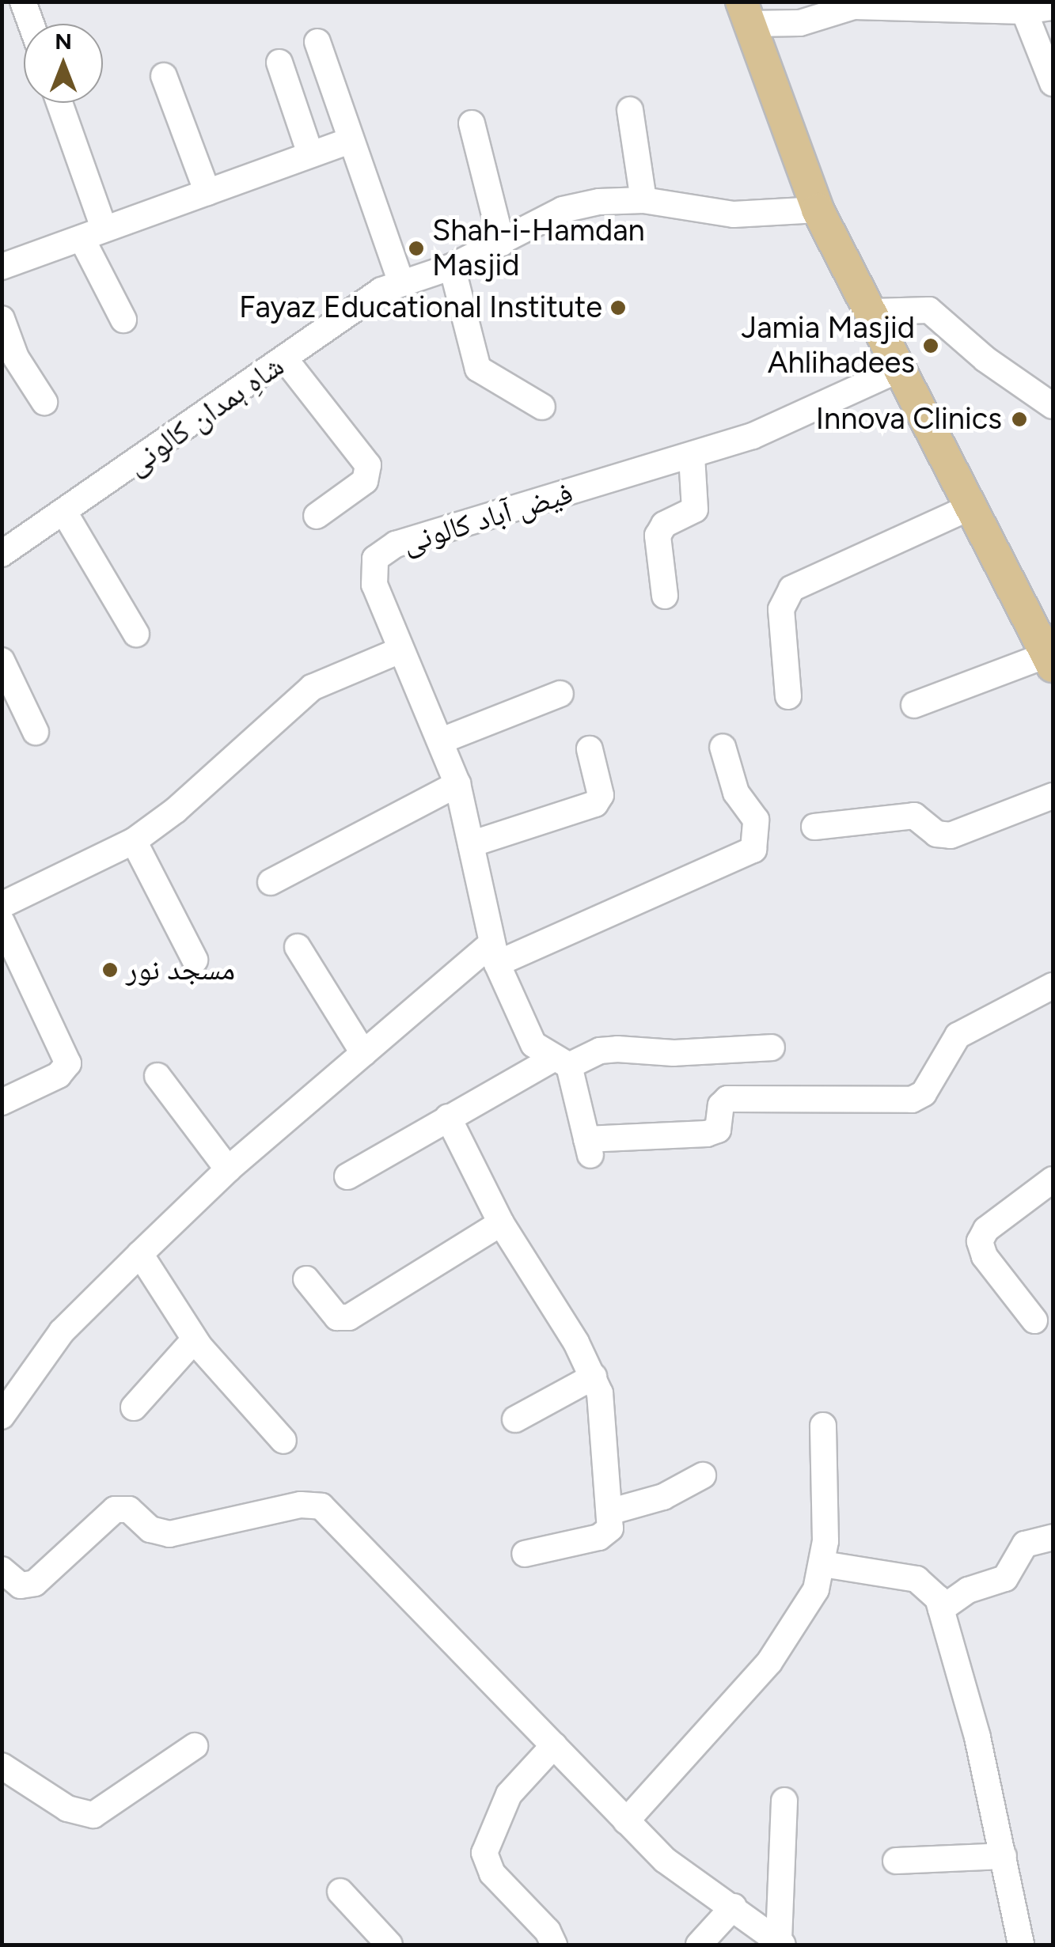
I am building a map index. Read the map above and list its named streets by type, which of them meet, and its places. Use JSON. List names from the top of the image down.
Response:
{
  "streets": {
    "street": ["شاہِ ہمدان کالونی", "فیض آباد کالونی"]
  },
  "places": [
    "Shah-i-Hamdan Masjid",
    "Fayaz Educational Institute",
    "Jamia Masjid Ahlihadees",
    "Innova Clinics",
    "مسجد نور"
  ],
  "north": "top"
}
